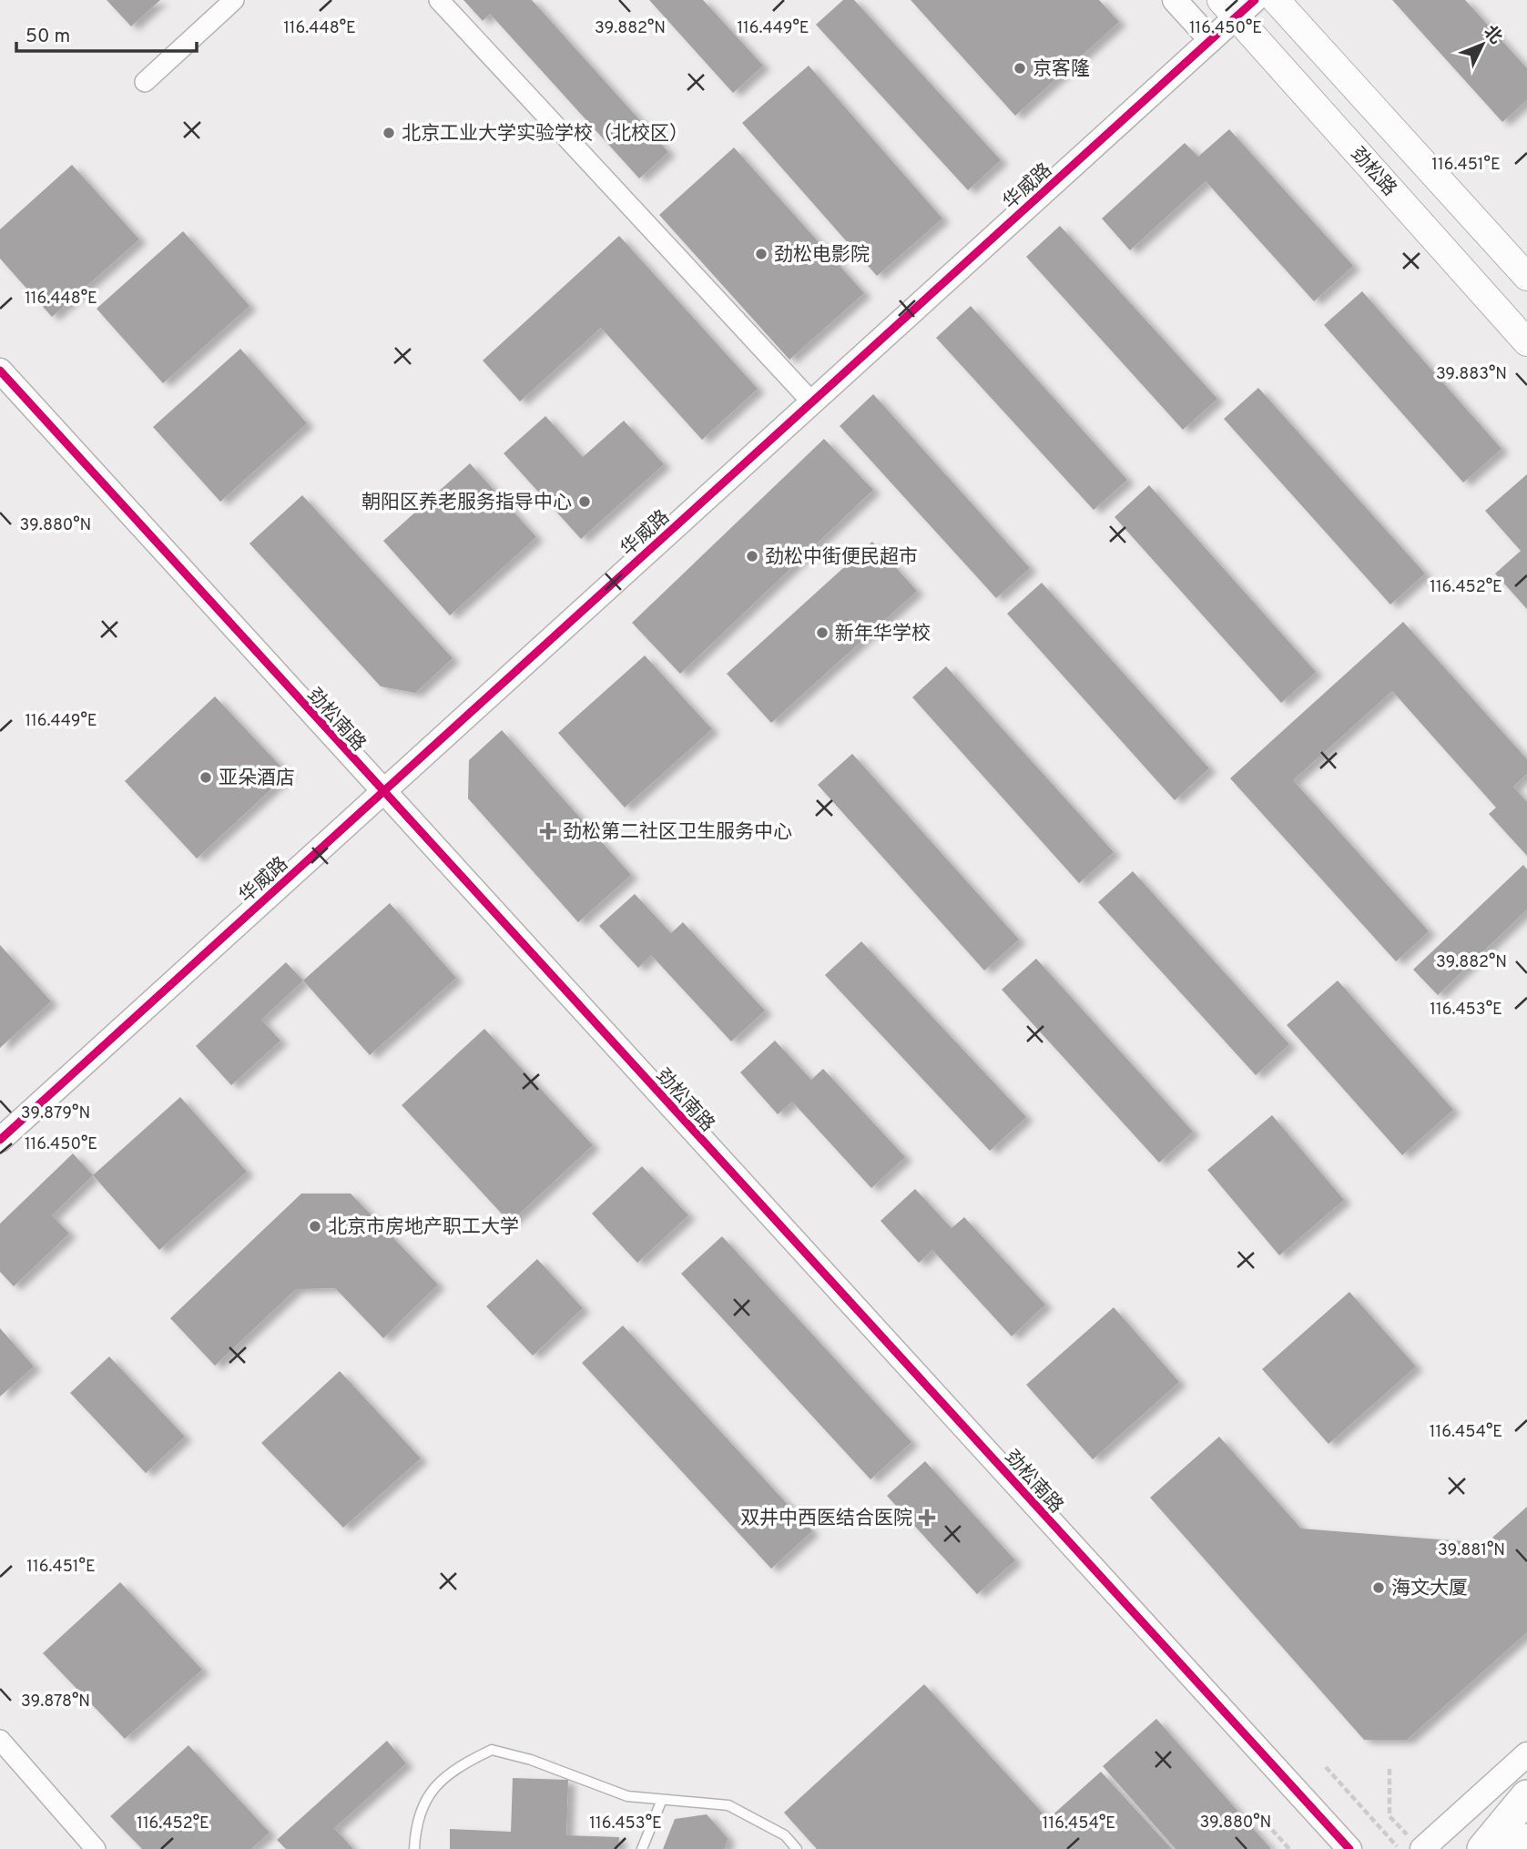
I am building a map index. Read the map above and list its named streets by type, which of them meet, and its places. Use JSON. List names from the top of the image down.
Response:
{
  "streets": {
    "main road": ["劲松路"],
    "street": ["华威路", "劲松南路"]
  },
  "crossings": [
    ["劲松路", "华威路"],
    ["华威路", "劲松南路"]
  ],
  "places": {
    "other": [
      "京客隆",
      "北京工业大学实验学校（北校区）",
      "劲松电影院",
      "朝阳区养老服务指导中心",
      "劲松中街便民超市",
      "新年华学校",
      "亚朵酒店",
      "北京市房地产职工大学",
      "海文大厦"
    ],
    "health": ["劲松第二社区卫生服务中心", "双井中西医结合医院"]
  },
  "scale_bar": "50 m",
  "north": "top right",
  "coordinates": [
    "116.448°E",
    "116.449°E",
    "116.450°E",
    "39.882°N",
    "116.451°E",
    "39.883°N",
    "39.880°N",
    "116.452°E",
    "116.453°E",
    "39.879°N",
    "116.454°E",
    "39.881°N",
    "39.878°N"
  ]
}
